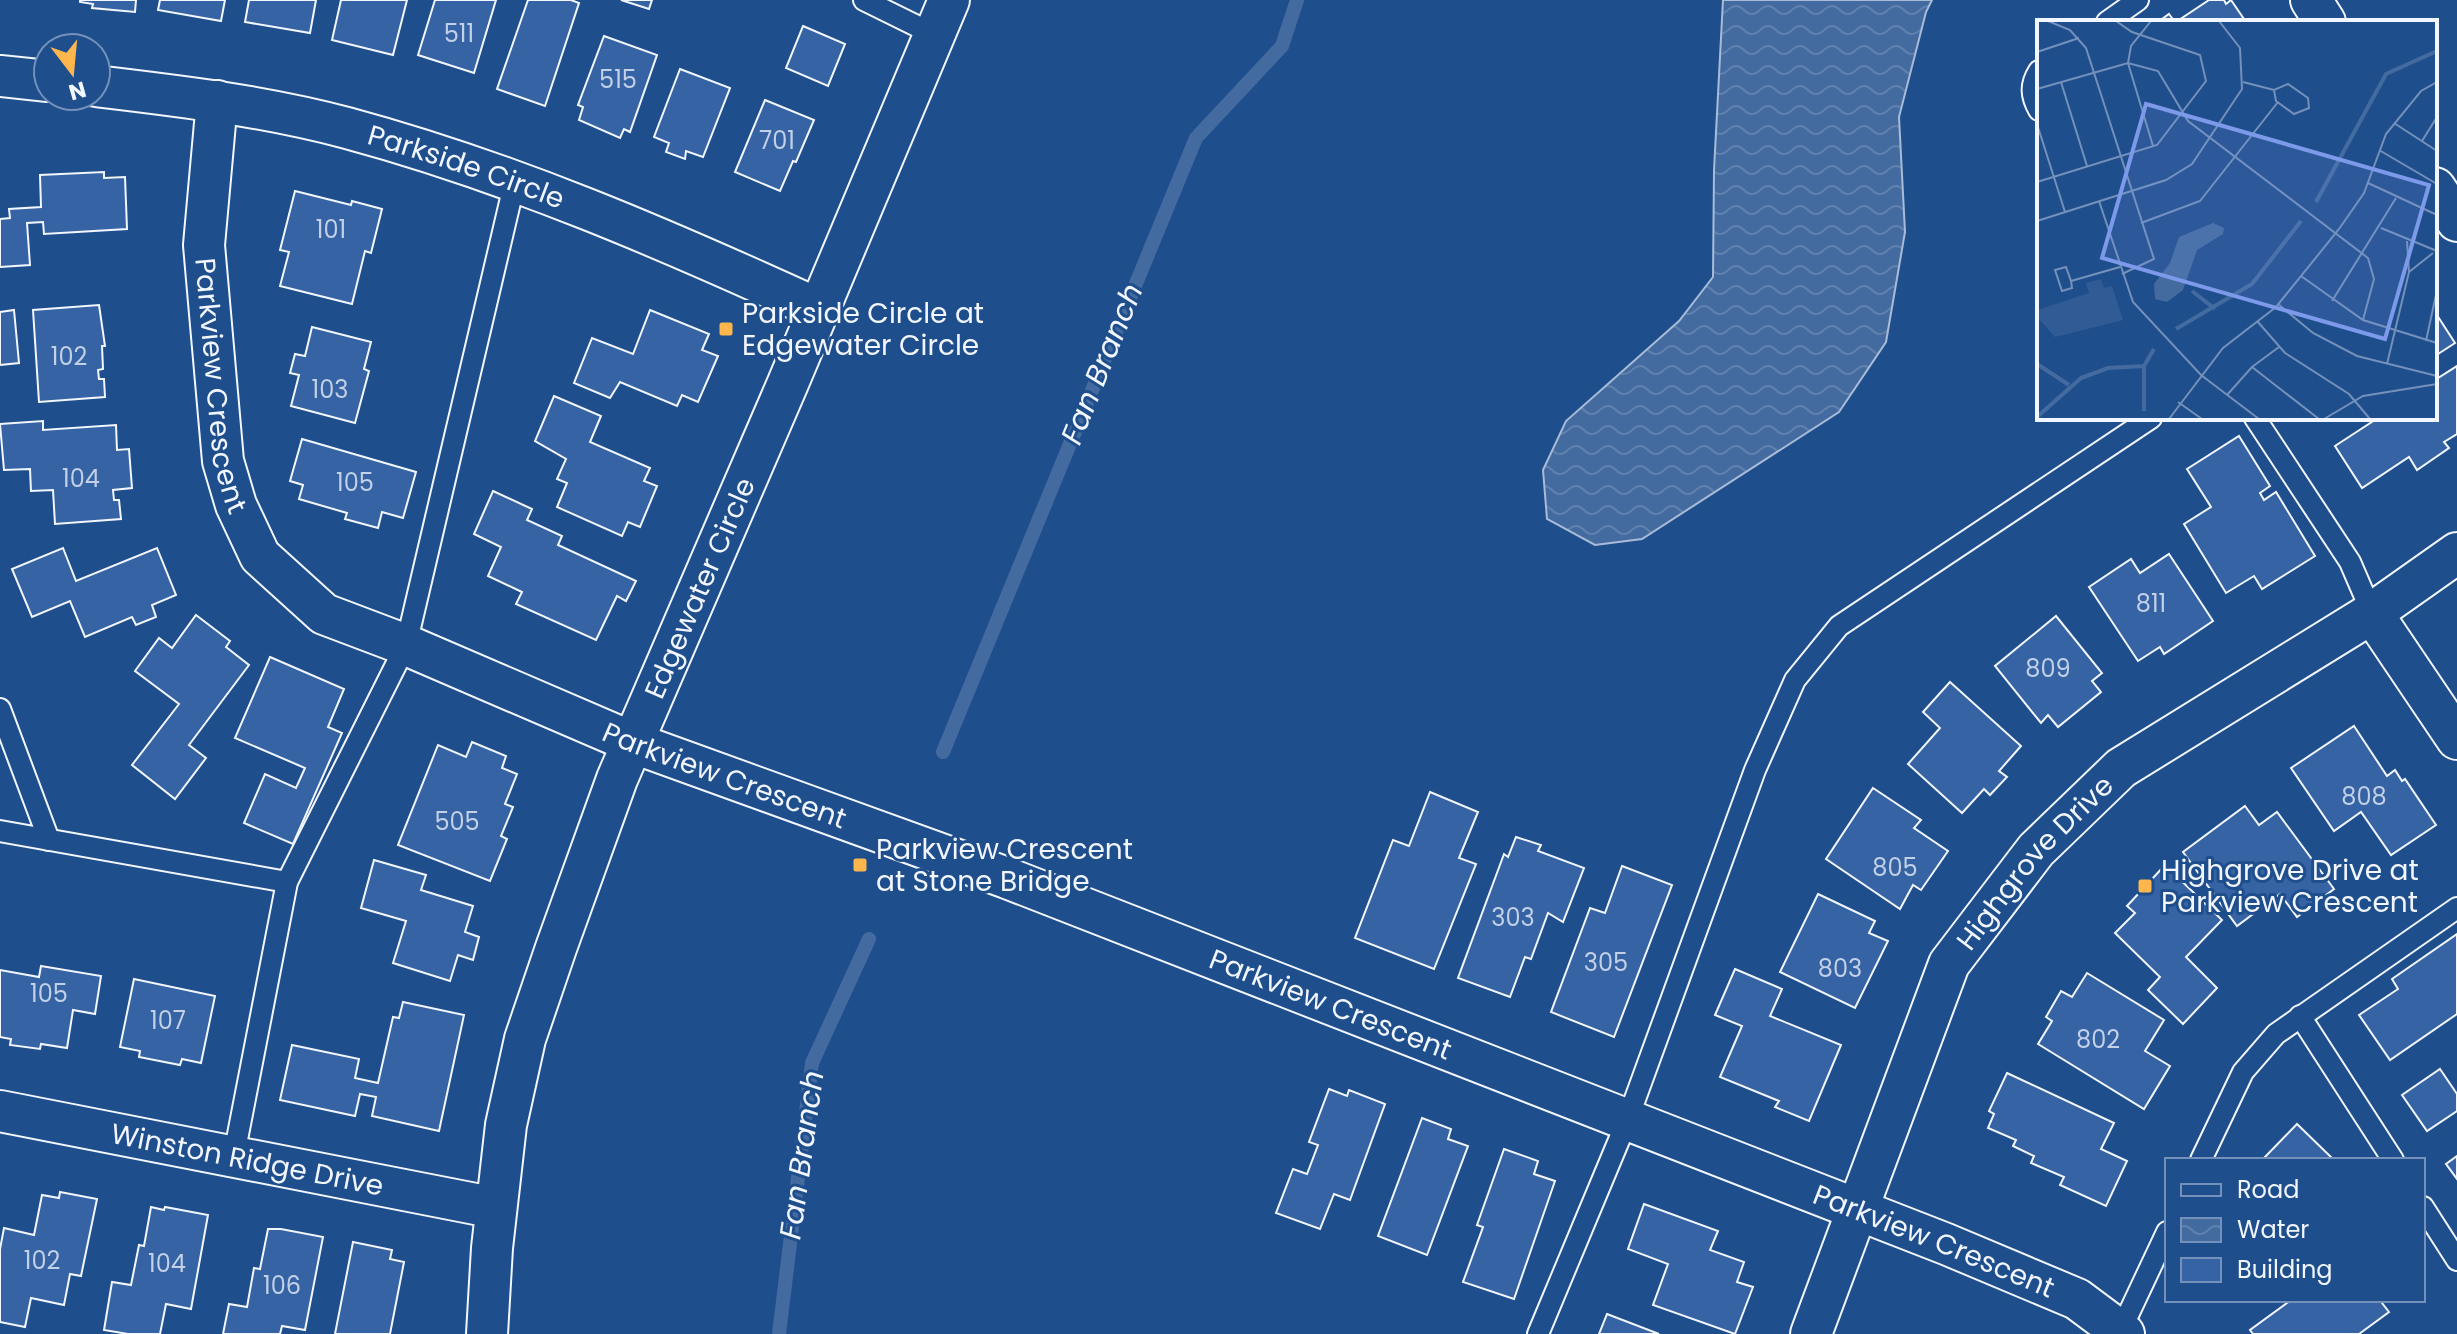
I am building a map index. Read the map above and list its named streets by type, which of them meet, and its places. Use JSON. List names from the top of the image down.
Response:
{
  "streets": {
    "street": [
      "Parkside Circle",
      "Parkview Crescent",
      "Edgewater Circle",
      "Highgrove Drive",
      "Winston Ridge Drive"
    ]
  },
  "crossings": [
    ["Parkside Circle", "Parkview Crescent"],
    ["Parkside Circle", "Edgewater Circle"],
    ["Parkview Crescent", "Edgewater Circle"],
    ["Parkview Crescent", "Highgrove Drive"],
    ["Edgewater Circle", "Winston Ridge Drive"]
  ],
  "water": ["Fan Branch"],
  "places": {
    "transit": ["Parkside Circle at Edgewater Circle", "Parkview Crescent at Stone Bridge", "Highgrove Drive at Parkview Crescent"]
  },
  "house_numbers": [
    "511",
    "515",
    "701",
    "101",
    "102",
    "103",
    "104",
    "105",
    "811",
    "809",
    "808",
    "505",
    "805",
    "303",
    "305",
    "803",
    "105",
    "107",
    "802",
    "102",
    "104",
    "106"
  ],
  "legend": ["Road", "Water", "Building"],
  "north": "bottom"
}
